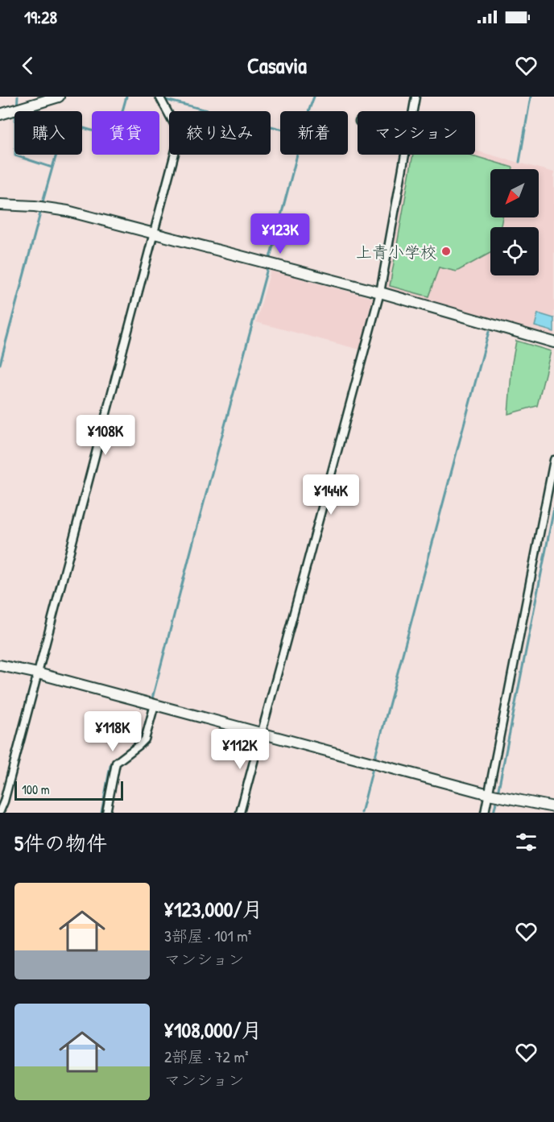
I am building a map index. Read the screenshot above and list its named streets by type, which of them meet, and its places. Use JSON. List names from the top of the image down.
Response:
{
  "places": ["上青小学校"],
  "scale_bar": "100 m",
  "north": "bottom left",
  "page": {
    "status": "19:28",
    "header": "Casavia",
    "chip": [
      "購入",
      "賃貸",
      "絞り込み",
      "新着",
      "マンション"
    ],
    "price": [
      "¥123K",
      "¥108K",
      "¥144K",
      "¥118K",
      "¥112K"
    ],
    "scale": "100 m",
    "heading": "5件の物件",
    "list": [
      {
        "name": "¥123,000/月",
        "note": "3部屋 · 101 m² · マンション"
      },
      {
        "name": "¥108,000/月",
        "note": "2部屋 · 72 m² · マンション"
      }
    ]
  }
}
